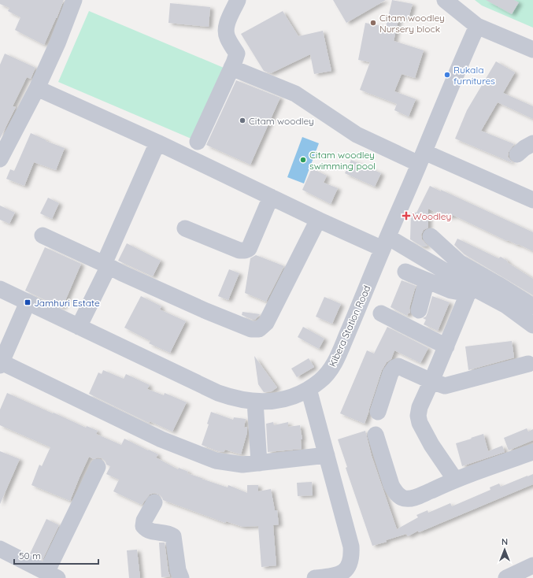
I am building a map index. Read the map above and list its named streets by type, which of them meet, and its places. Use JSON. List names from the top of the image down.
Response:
{
  "streets": {
    "street": ["Kibera Station Road"]
  },
  "places": {
    "other": [
      "Citam woodley Nursery block",
      "Rukala furnitures",
      "Citam woodley",
      "Citam woodley swimming pool"
    ],
    "health": ["Woodley"],
    "transit": ["Jamhuri Estate"]
  },
  "scale_bar": "50 m",
  "north": "top"
}
